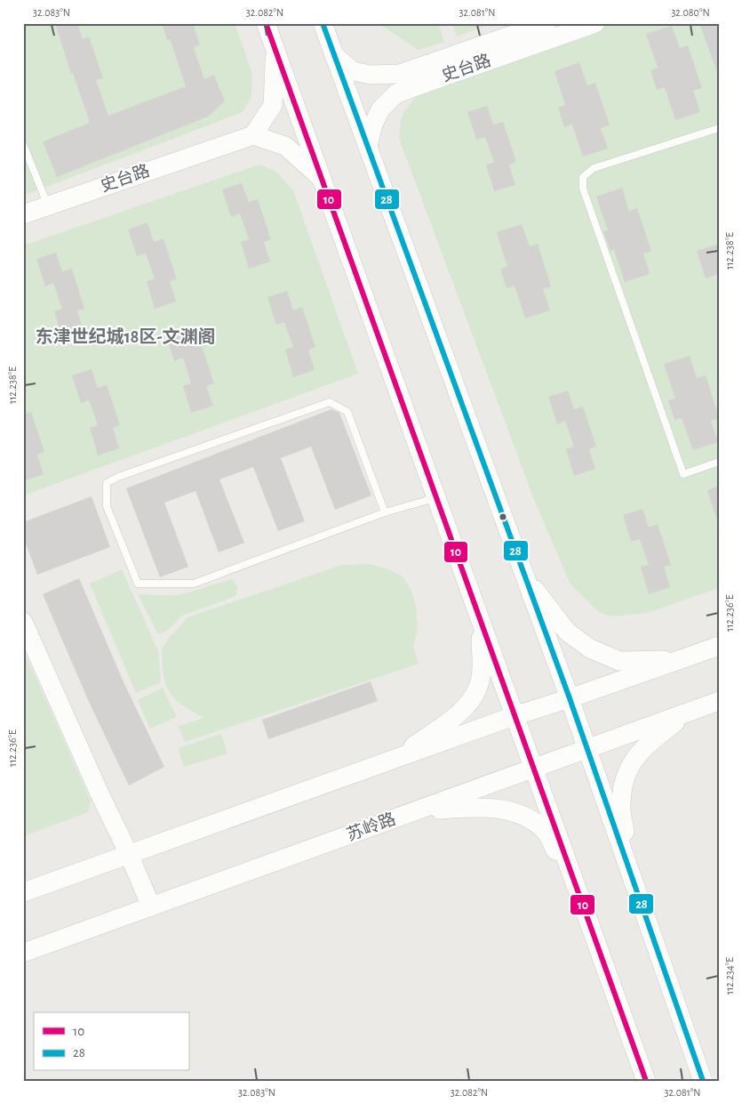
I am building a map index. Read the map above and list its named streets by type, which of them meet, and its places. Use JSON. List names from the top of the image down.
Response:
{
  "streets": {
    "main road": ["史台路", "苏岭路"]
  },
  "districts": ["东津世纪城18区-文渊阁"],
  "lines": ["transit line 10", "transit line 28"],
  "legend": ["10", "28"],
  "coordinates": [
    "32.083°N",
    "32.082°N",
    "32.081°N",
    "32.080°N",
    "112.238°E",
    "112.236°E",
    "112.234°E"
  ]
}
